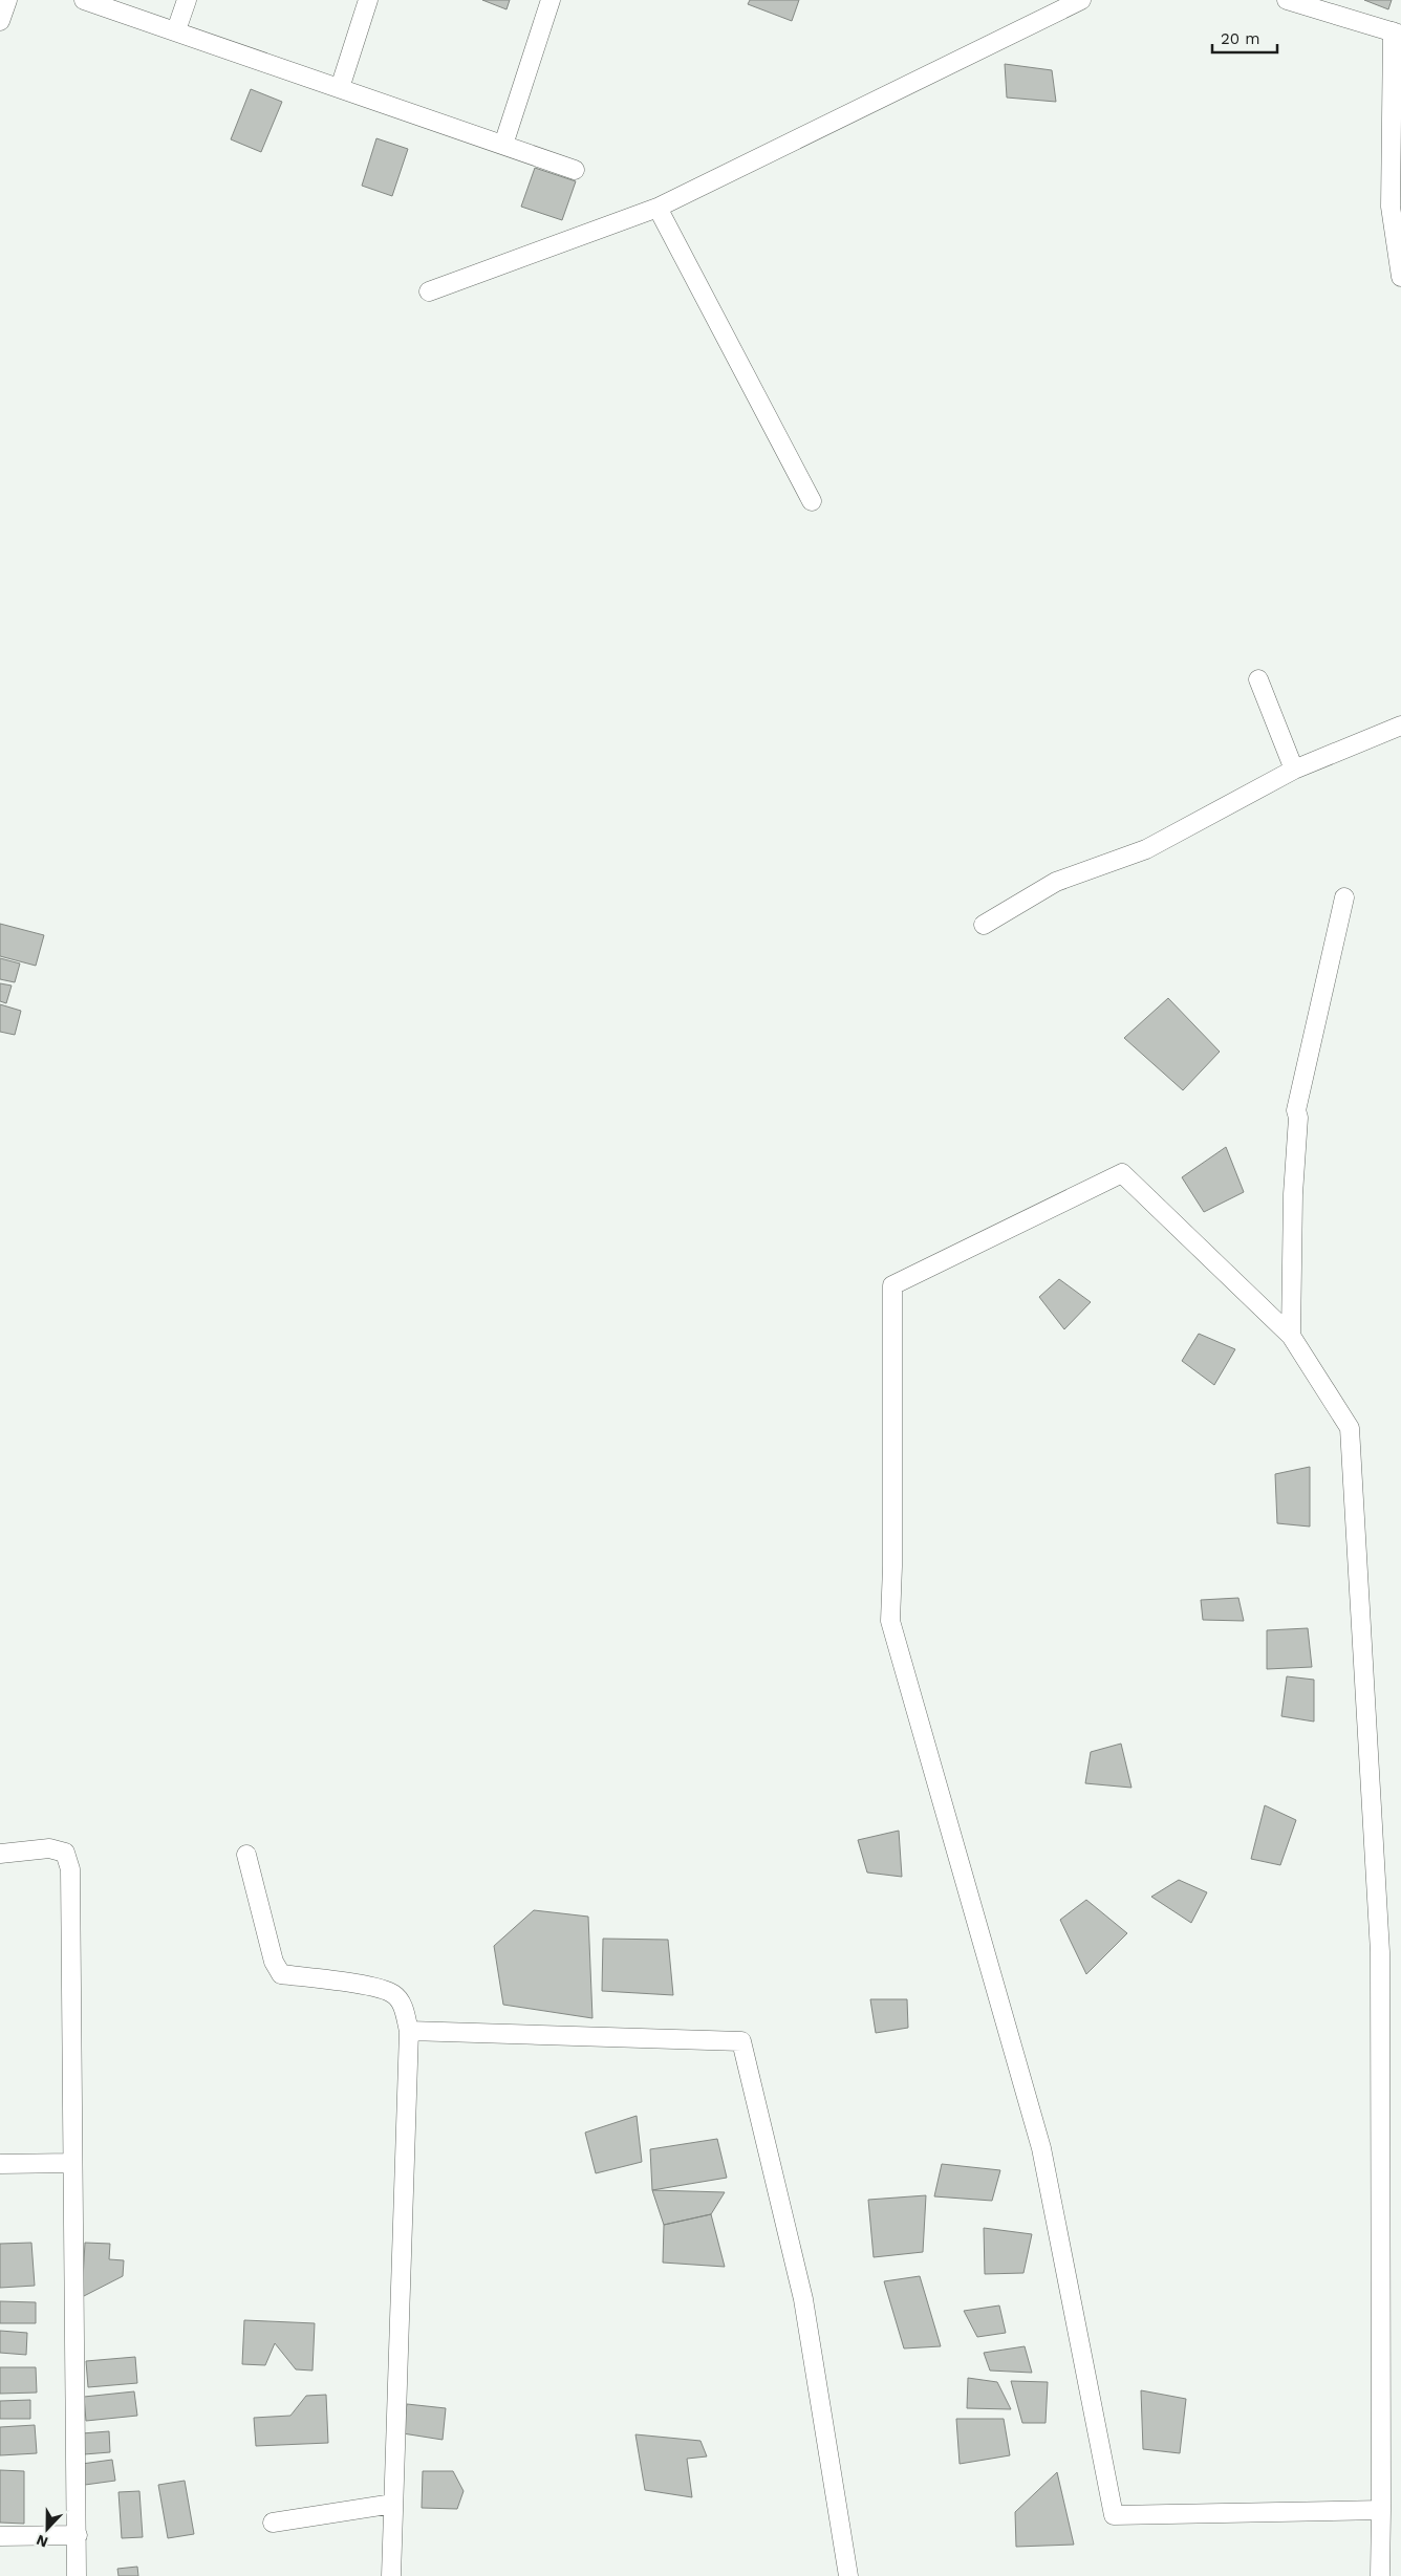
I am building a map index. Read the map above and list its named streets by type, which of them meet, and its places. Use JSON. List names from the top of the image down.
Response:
{
  "scale_bar": "20 m",
  "north": "bottom"
}
